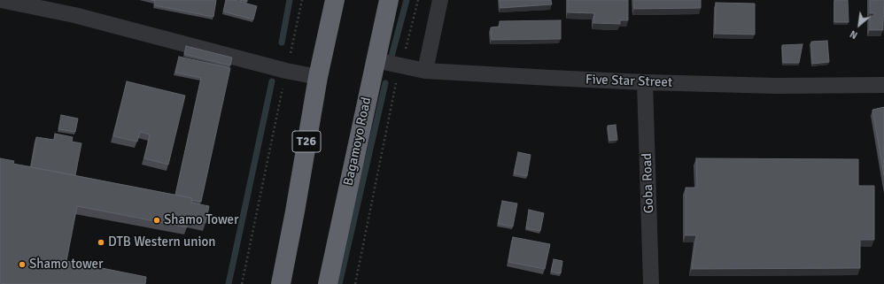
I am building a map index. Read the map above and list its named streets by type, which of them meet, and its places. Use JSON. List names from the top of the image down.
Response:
{
  "streets": {
    "highway": ["T26", "Bagamoyo Road"],
    "street": ["Five Star Street", "Goba Road"]
  },
  "crossings": [
    ["Five Star Street", "Bagamoyo Road"],
    ["Five Star Street", "Goba Road"]
  ],
  "places": ["Shamo Tower", "DTB Western union", "Shamo tower"],
  "north": "bottom left"
}
